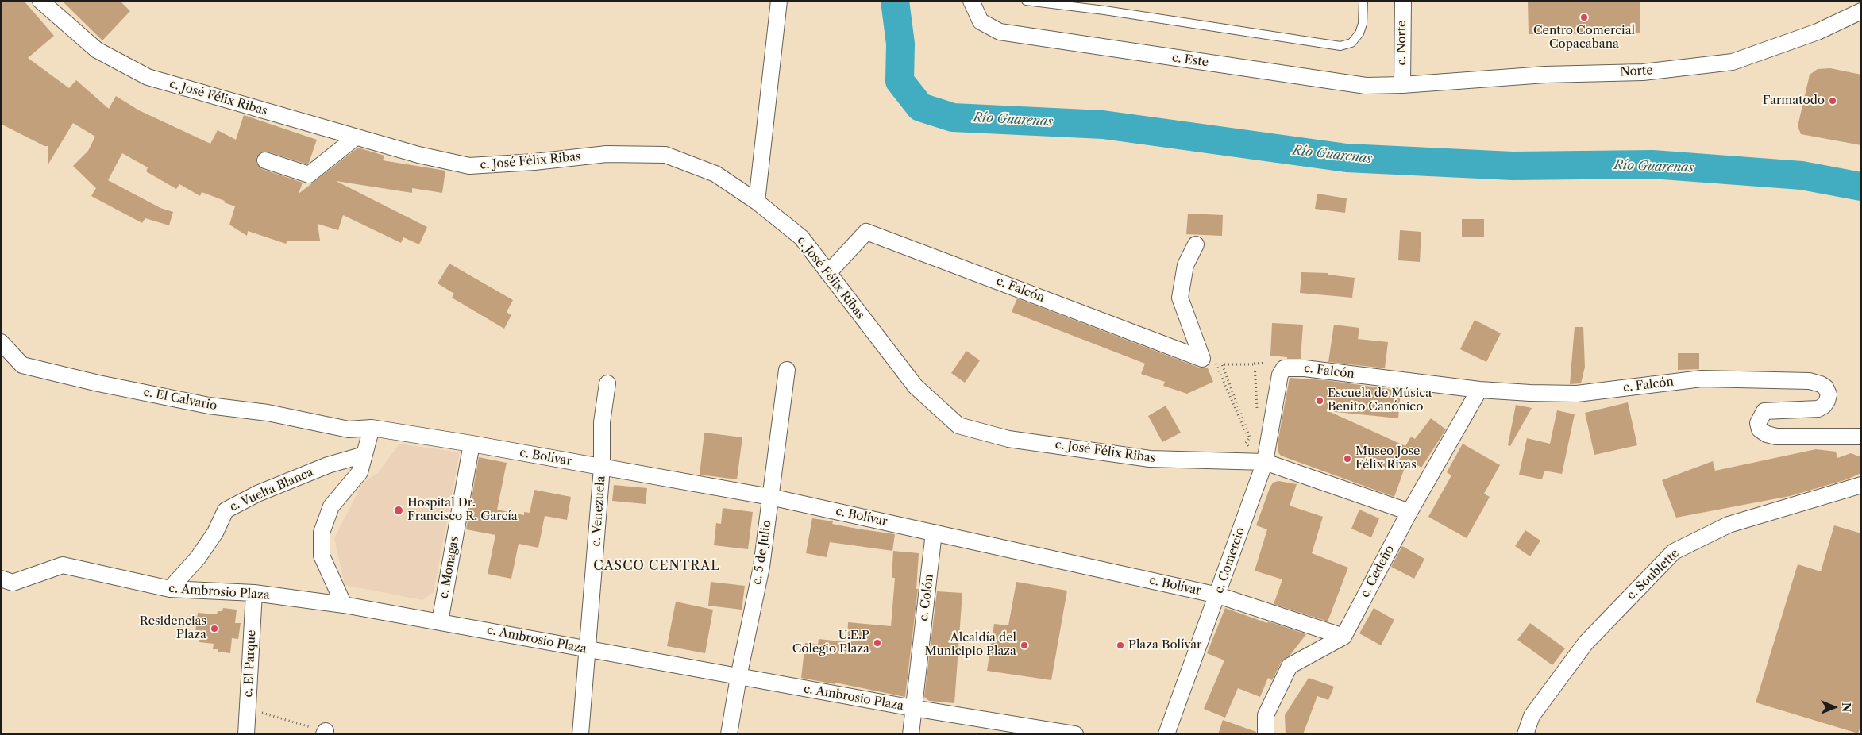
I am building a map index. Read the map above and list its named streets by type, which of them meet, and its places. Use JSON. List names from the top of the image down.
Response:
{
  "streets": {
    "street": [
      "c. Norte",
      "c. Este",
      "Norte",
      "c. José Félix Ribas",
      "c. Falcón",
      "c. El Calvario",
      "c. Bolívar",
      "c. Vuelta Blanca",
      "c. Venezuela",
      "c. 5 de Julio",
      "c. Comercio",
      "c. Monagas",
      "c. Cedeño",
      "c. Soublette",
      "c. Ambrosio Plaza",
      "c. Colón",
      "c. El Parque"
    ]
  },
  "crossings": [
    ["c. Norte", "c. Este"],
    ["c. Norte", "Norte"],
    ["c. Este", "Norte"],
    ["c. José Félix Ribas", "c. Falcón"],
    ["c. José Félix Ribas", "c. Comercio"],
    ["c. José Félix Ribas", "c. Cedeño"],
    ["c. Falcón", "c. Comercio"],
    ["c. Falcón", "c. Cedeño"],
    ["c. El Calvario", "c. Bolívar"],
    ["c. Bolívar", "c. Venezuela"],
    ["c. Bolívar", "c. 5 de Julio"],
    ["c. Bolívar", "c. Comercio"],
    ["c. Bolívar", "c. Monagas"],
    ["c. Bolívar", "c. Cedeño"],
    ["c. Bolívar", "c. Colón"],
    ["c. Vuelta Blanca", "c. Ambrosio Plaza"],
    ["c. Venezuela", "c. Ambrosio Plaza"],
    ["c. 5 de Julio", "c. Ambrosio Plaza"],
    ["c. Monagas", "c. Ambrosio Plaza"],
    ["c. Ambrosio Plaza", "c. Colón"],
    ["c. Ambrosio Plaza", "c. El Parque"]
  ],
  "districts": ["CASCO CENTRAL"],
  "water": ["Río Guarenas"],
  "places": [
    "Centro Comercial Copacabana",
    "Farmatodo",
    "Escuela de Música Benito Canónico",
    "Museo Jose Félix Rivas",
    "Hospital Dr. Francisco R. García",
    "Residencias Plaza",
    "U.E.P Colegio Plaza",
    "Alcaldía del Municipio Plaza",
    "Plaza Bolívar"
  ],
  "north": "right"
}
